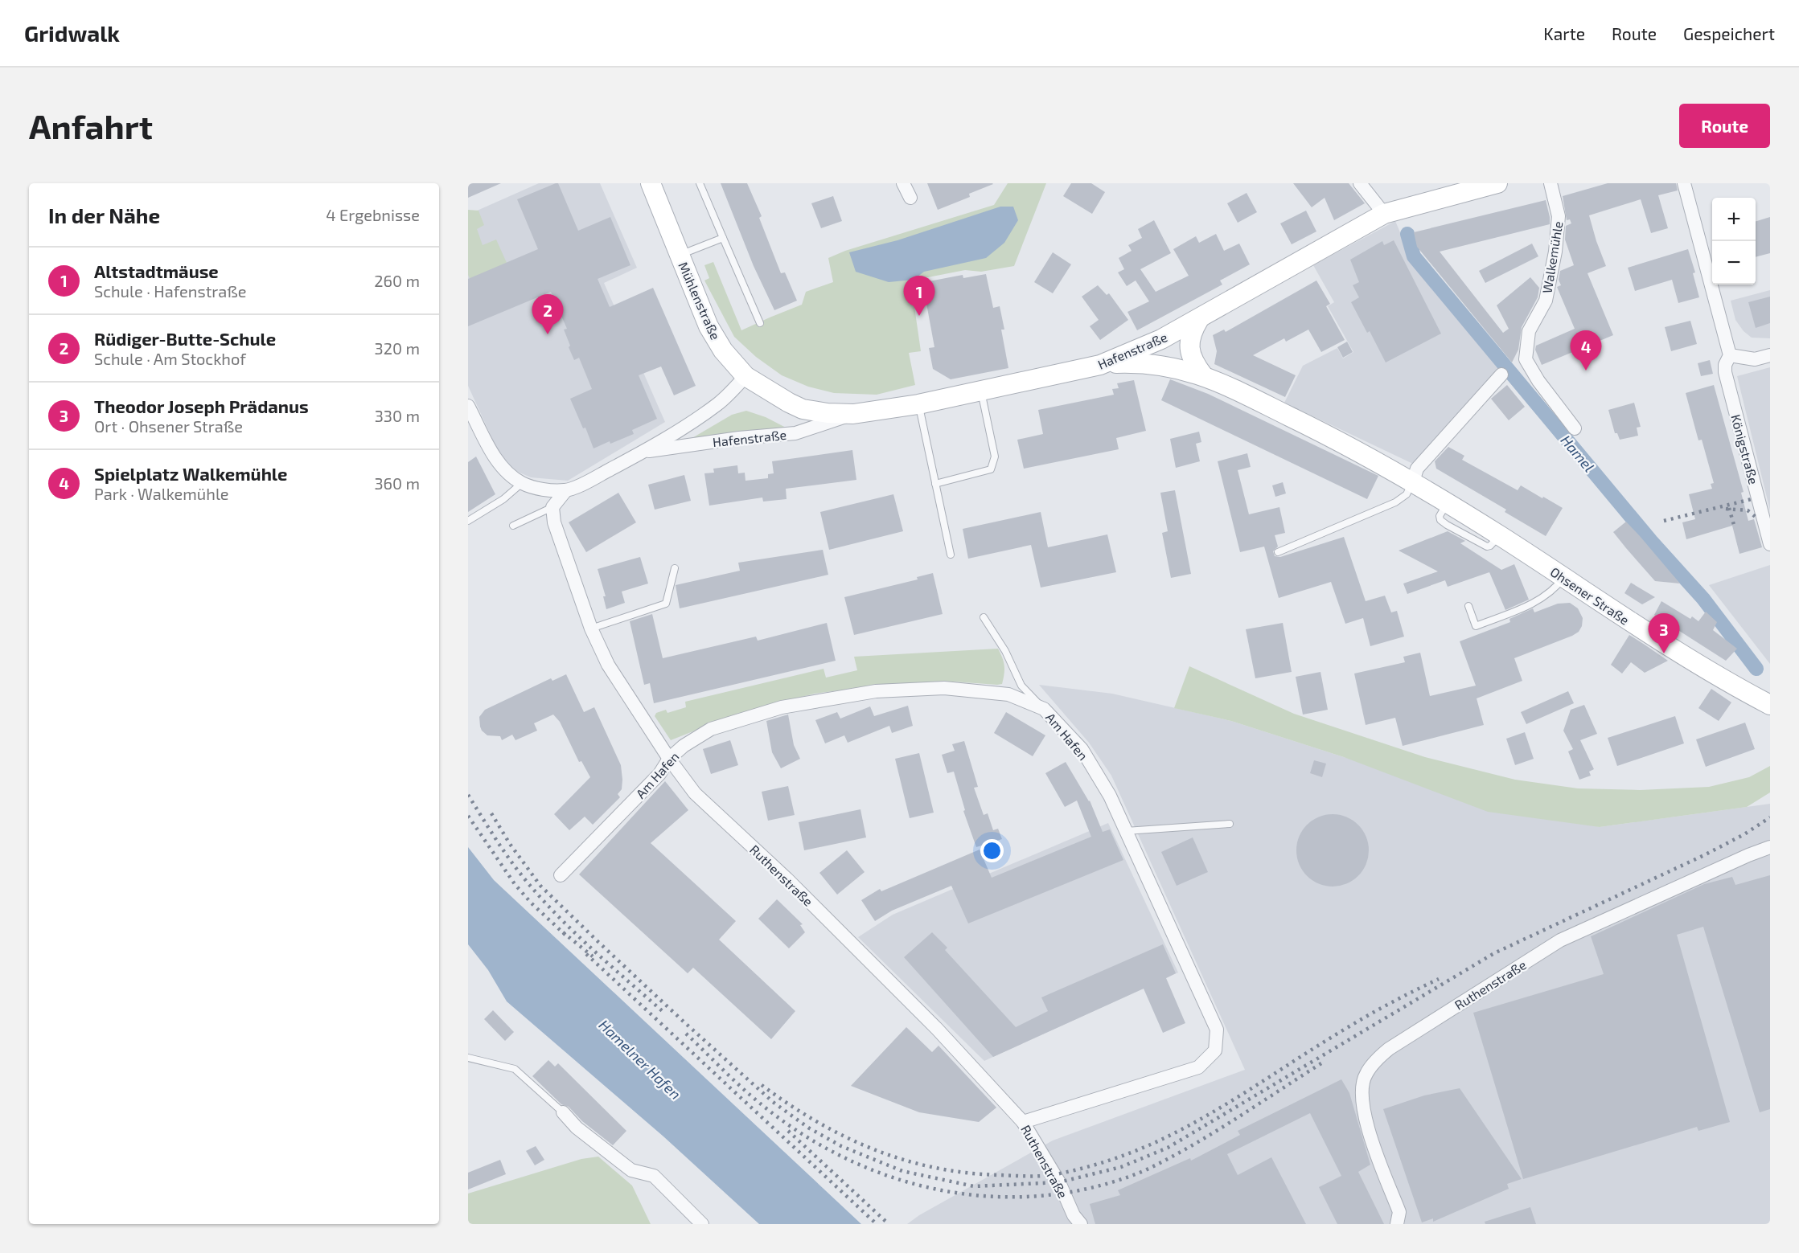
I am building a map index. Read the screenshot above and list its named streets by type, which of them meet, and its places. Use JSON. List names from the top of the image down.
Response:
{
  "streets": {
    "main road": ["Mühlenstraße", "Hafenstraße", "Ohsener Straße"],
    "street": [
      "Walkemühle",
      "Königstraße",
      "Am Hafen",
      "Ruthenstraße"
    ]
  },
  "crossings": [
    ["Mühlenstraße", "Hafenstraße"],
    ["Hafenstraße", "Ohsener Straße"],
    ["Am Hafen", "Ruthenstraße"]
  ],
  "water": ["Hamel", "Hamelner Hafen"],
  "page": {
    "header": "Gridwalk",
    "nav": ["Karte", "Route", "Gespeichert"],
    "buttons": "Route",
    "title": "Anfahrt",
    "heading": ["In der Nähe", "4 Ergebnisse"],
    "map_buttons": ["+", "−"],
    "list": [
      {
        "mark": "1",
        "name": "Altstadtmäuse",
        "note": "Schule · Hafenstraße",
        "value": "260 m"
      },
      {
        "mark": "2",
        "name": "Rüdiger-Butte-Schule",
        "note": "Schule · Am Stockhof",
        "value": "320 m"
      },
      {
        "mark": "3",
        "name": "Theodor Joseph Prädanus",
        "note": "Ort · Ohsener Straße",
        "value": "330 m"
      },
      {
        "mark": "4",
        "name": "Spielplatz Walkemühle",
        "note": "Park · Walkemühle",
        "value": "360 m"
      }
    ],
    "pins": [
      "1",
      "2",
      "4",
      "3"
    ]
  }
}
